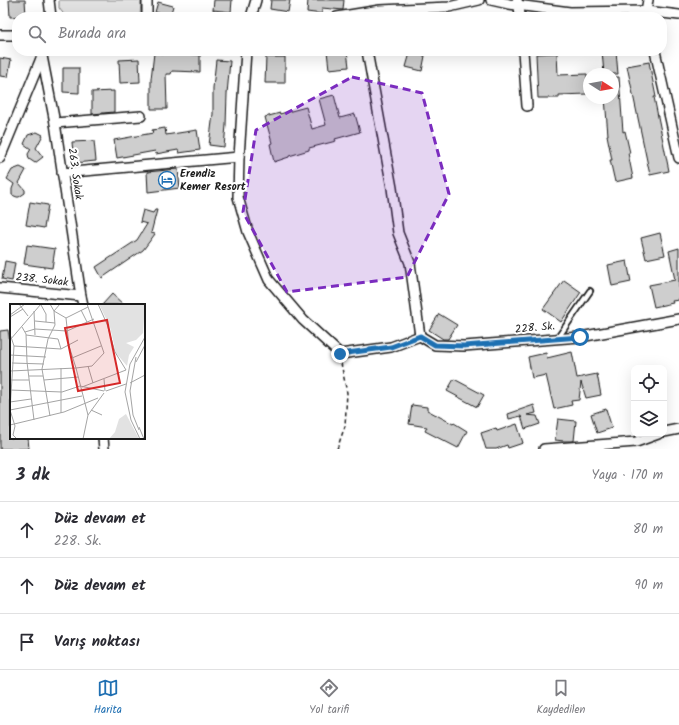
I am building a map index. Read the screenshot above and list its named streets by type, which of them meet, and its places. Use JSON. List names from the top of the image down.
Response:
{
  "streets": {
    "street": ["263. Sokak", "238. Sokak", "228. Sk."]
  },
  "crossings": [
    ["263. Sokak", "238. Sokak"]
  ],
  "places": {
    "hotel": ["Erendiz Kemer Resort"]
  },
  "north": "right",
  "page": {
    "search": "Burada ara",
    "heading": ["3 dk", "Yaya · 170 m"],
    "list": [
      ["Düz devam et", "228. Sk.", "80 m"],
      ["Düz devam et", "90 m"],
      "Varış noktası"
    ],
    "nav": ["Harita", "Yol tarifi", "Kaydedilen"]
  }
}
